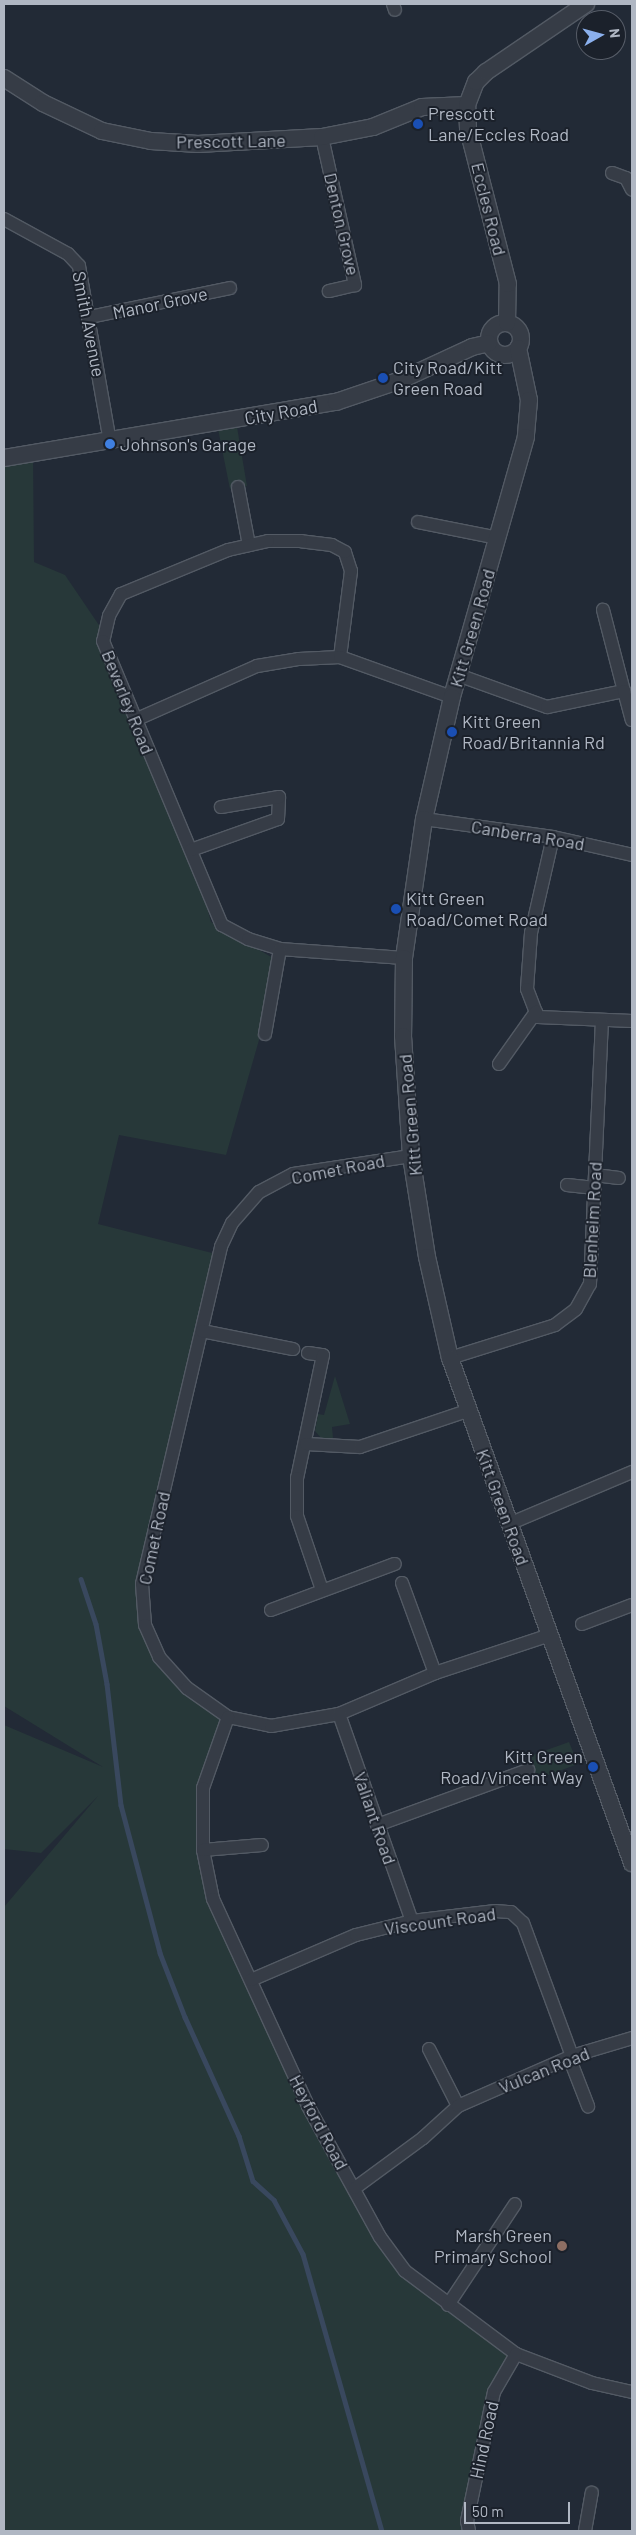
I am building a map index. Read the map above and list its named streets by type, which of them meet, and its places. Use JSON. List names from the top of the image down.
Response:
{
  "streets": {
    "street": [
      "Prescott Lane",
      "Eccles Road",
      "Denton Grove",
      "Manor Grove",
      "Smith Avenue",
      "City Road",
      "Kitt Green Road",
      "Beverley Road",
      "Canberra Road",
      "Comet Road",
      "Blenheim Road",
      "Valiant Road",
      "Viscount Road",
      "Vulcan Road",
      "Heyford Road",
      "Hind Road"
    ]
  },
  "crossings": [
    ["Prescott Lane", "Eccles Road"],
    ["Prescott Lane", "Denton Grove"],
    ["Eccles Road", "City Road"],
    ["Eccles Road", "Kitt Green Road"],
    ["Manor Grove", "Smith Avenue"],
    ["Smith Avenue", "City Road"],
    ["City Road", "Kitt Green Road"],
    ["Kitt Green Road", "Beverley Road"],
    ["Kitt Green Road", "Canberra Road"],
    ["Kitt Green Road", "Comet Road"],
    ["Kitt Green Road", "Blenheim Road"],
    ["Comet Road", "Valiant Road"],
    ["Comet Road", "Heyford Road"],
    ["Valiant Road", "Viscount Road"],
    ["Viscount Road", "Vulcan Road"],
    ["Viscount Road", "Heyford Road"],
    ["Vulcan Road", "Heyford Road"],
    ["Heyford Road", "Hind Road"]
  ],
  "places": [
    "Prescott Lane/Eccles Road",
    "City Road/Kitt Green Road",
    "Johnson's Garage",
    "Kitt Green Road/Britannia Rd",
    "Kitt Green Road/Comet Road",
    "Kitt Green Road/Vincent Way",
    "Marsh Green Primary School"
  ],
  "scale_bar": "50 m",
  "north": "right"
}
